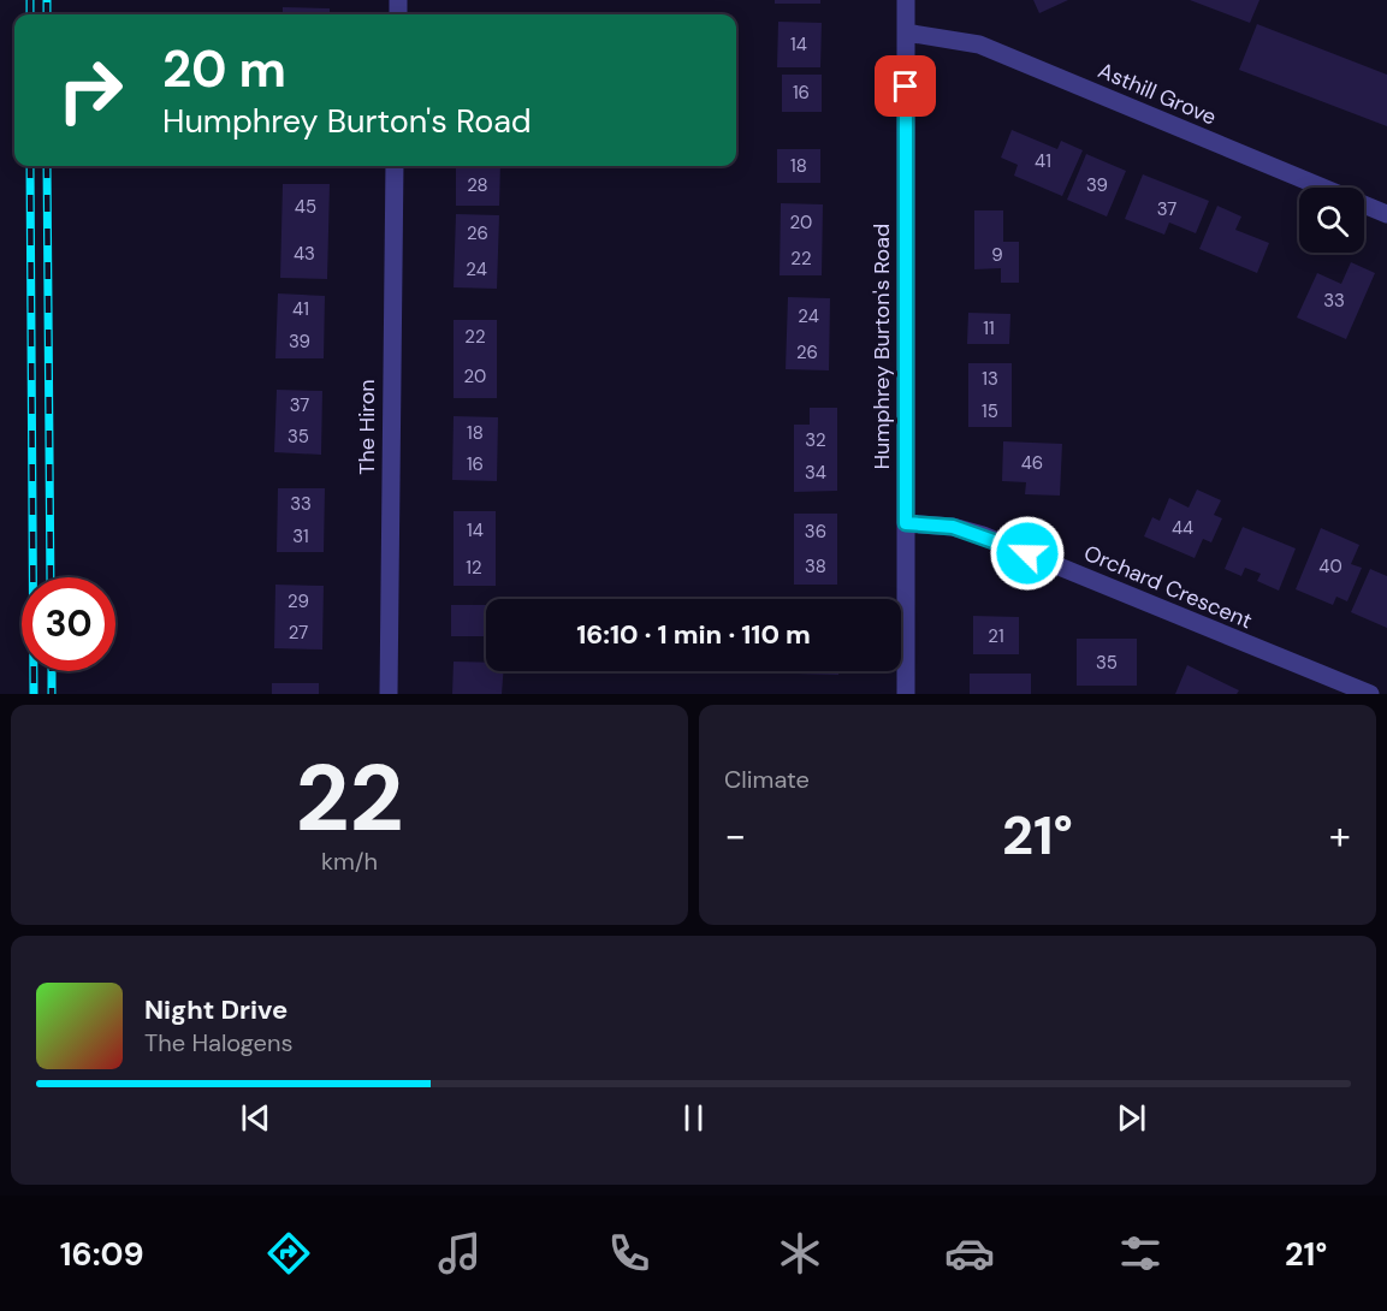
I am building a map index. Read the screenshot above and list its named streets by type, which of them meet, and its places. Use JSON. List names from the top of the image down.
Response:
{
  "streets": {
    "street": [
      "Asthill Grove",
      "Humphrey Burton's Road",
      "The Hiron",
      "Orchard Crescent"
    ]
  },
  "crossings": [
    ["Asthill Grove", "Humphrey Burton's Road"],
    ["Humphrey Burton's Road", "Orchard Crescent"]
  ],
  "house_numbers": [
    "14",
    "16",
    "41",
    "18",
    "28",
    "39",
    "45",
    "37",
    "20",
    "26",
    "43",
    "9",
    "22",
    "24",
    "33",
    "41",
    "24",
    "11",
    "22",
    "39",
    "26",
    "20",
    "13",
    "37",
    "15",
    "18",
    "35",
    "32",
    "46",
    "16",
    "34",
    "33",
    "44",
    "14",
    "36",
    "31",
    "38",
    "40",
    "12",
    "29",
    "27",
    "21",
    "35"
  ],
  "page": {
    "turn": ["20 m", "Humphrey Burton's Road"],
    "limit": "30",
    "trip": "16:10 · 1 min · 110 m",
    "tile": [
      ["22", "km/h"],
      "Climate"
    ],
    "heat": ["−", "21°", "+"],
    "song": ["Night Drive", "The Halogens"],
    "tabs": ["16:09", "21°"]
  }
}
